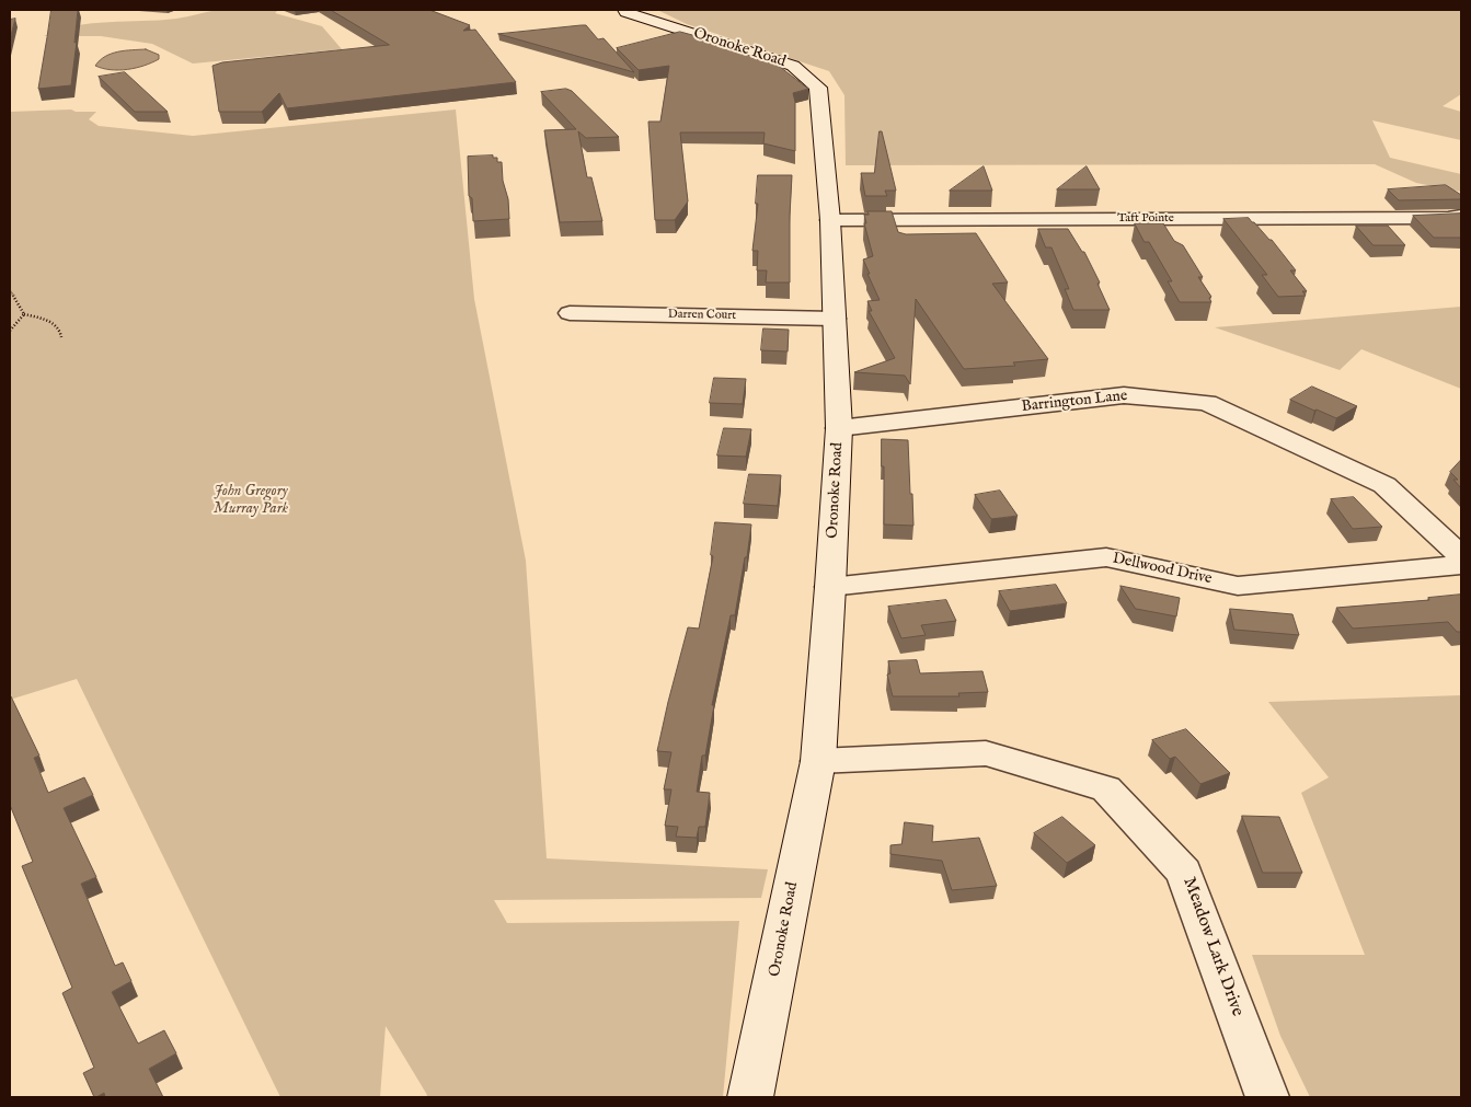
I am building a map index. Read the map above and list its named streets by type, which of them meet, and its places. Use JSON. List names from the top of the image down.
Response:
{
  "streets": {
    "street": [
      "Oronoke Road",
      "Taft Pointe",
      "Darren Court",
      "Barrington Lane",
      "Dellwood Drive",
      "Meadow Lark Drive"
    ]
  },
  "crossings": [
    ["Oronoke Road", "Taft Pointe"],
    ["Oronoke Road", "Darren Court"],
    ["Oronoke Road", "Barrington Lane"],
    ["Oronoke Road", "Dellwood Drive"],
    ["Oronoke Road", "Meadow Lark Drive"]
  ],
  "parks": ["John Gregory Murray Park"]
}
